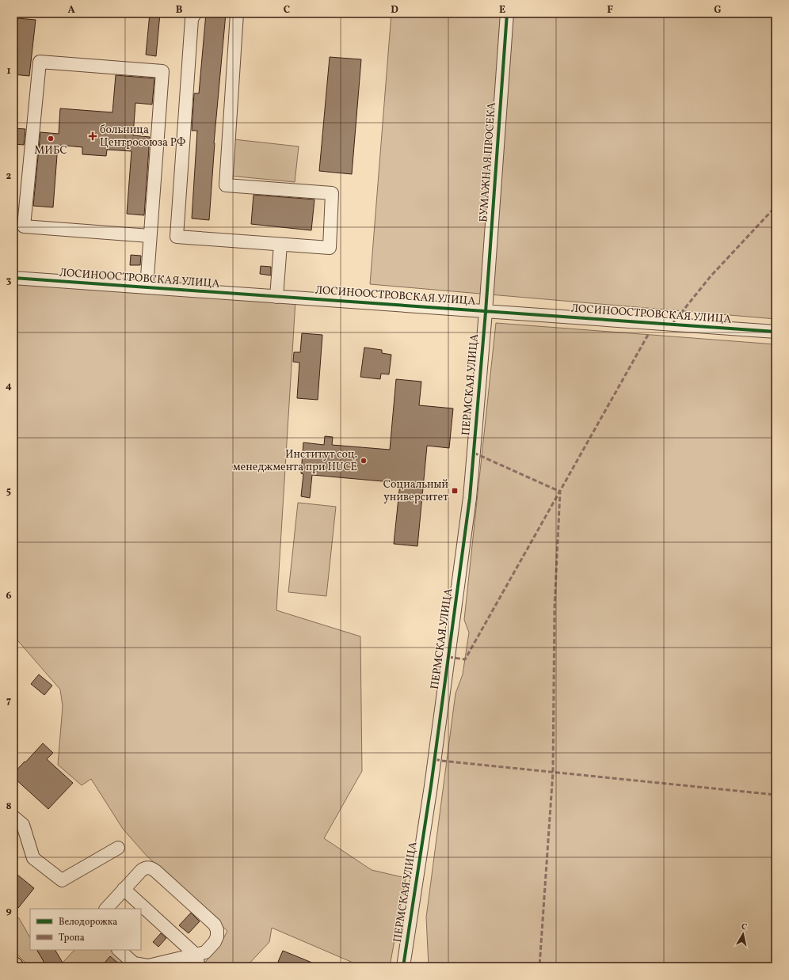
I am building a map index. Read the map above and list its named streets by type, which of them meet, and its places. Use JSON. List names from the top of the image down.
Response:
{
  "streets": {
    "street": ["БУМАЖНАЯ ПРОСЕКА", "ЛОСИНООСТРОВСКАЯ УЛИЦА", "ПЕРМСКАЯ УЛИЦА"]
  },
  "crossings": [
    ["БУМАЖНАЯ ПРОСЕКА", "ЛОСИНООСТРОВСКАЯ УЛИЦА"],
    ["БУМАЖНАЯ ПРОСЕКА", "ПЕРМСКАЯ УЛИЦА"],
    ["ЛОСИНООСТРОВСКАЯ УЛИЦА", "ПЕРМСКАЯ УЛИЦА"]
  ],
  "places": {
    "health": ["больница Центросоюза РФ"],
    "other": ["МИБС", "Институт соц. менеджмента при HUCE"],
    "transit": ["Социальный университет"]
  },
  "legend": ["Велодорожка", "Тропа"],
  "north": "top",
  "grid": {
    "columns": [
      "A",
      "B",
      "C",
      "D",
      "E",
      "F",
      "G"
    ],
    "rows": [
      "1",
      "2",
      "3",
      "4",
      "5",
      "6",
      "7",
      "8",
      "9"
    ]
  }
}
